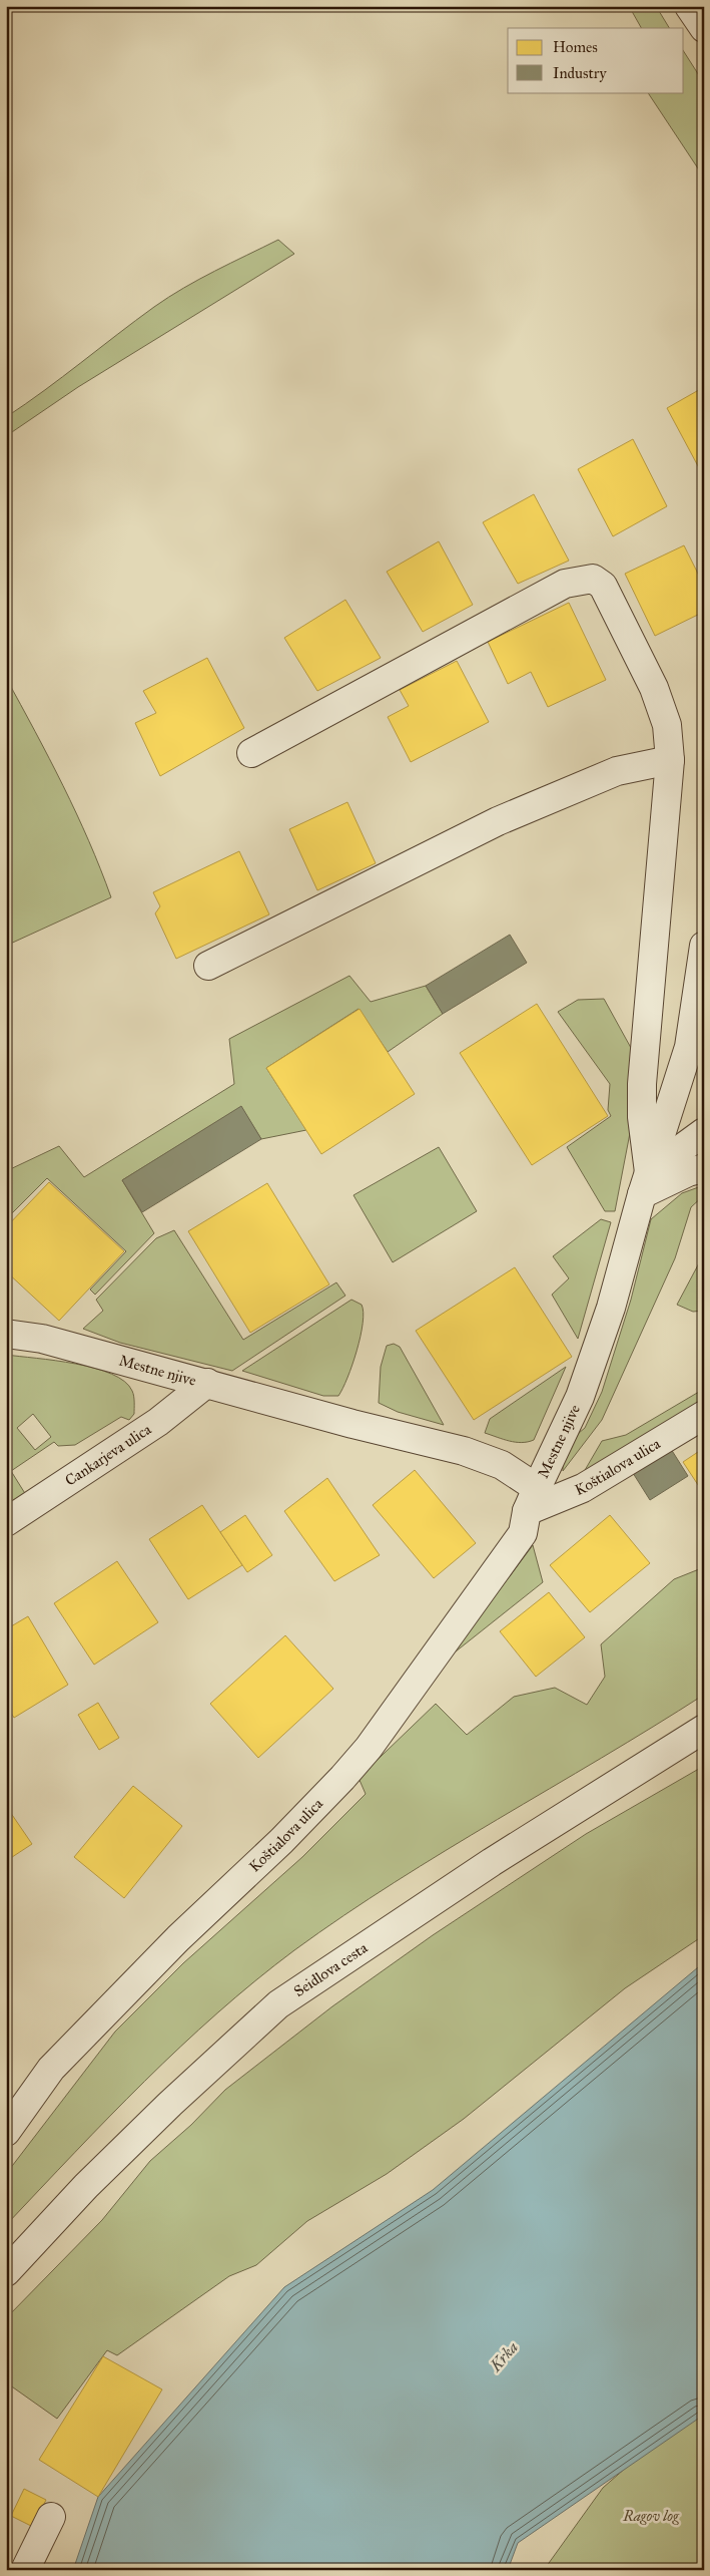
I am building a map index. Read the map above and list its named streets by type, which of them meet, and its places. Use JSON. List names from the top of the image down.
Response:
{
  "streets": {
    "street": [
      "Mestne njive",
      "Cankarjeva ulica",
      "Koštialova ulica",
      "Seidlova cesta"
    ]
  },
  "crossings": [
    ["Mestne njive", "Cankarjeva ulica"],
    ["Mestne njive", "Koštialova ulica"]
  ],
  "water": ["Krka"],
  "parks": ["Ragov log"],
  "legend": ["Homes", "Industry"]
}
